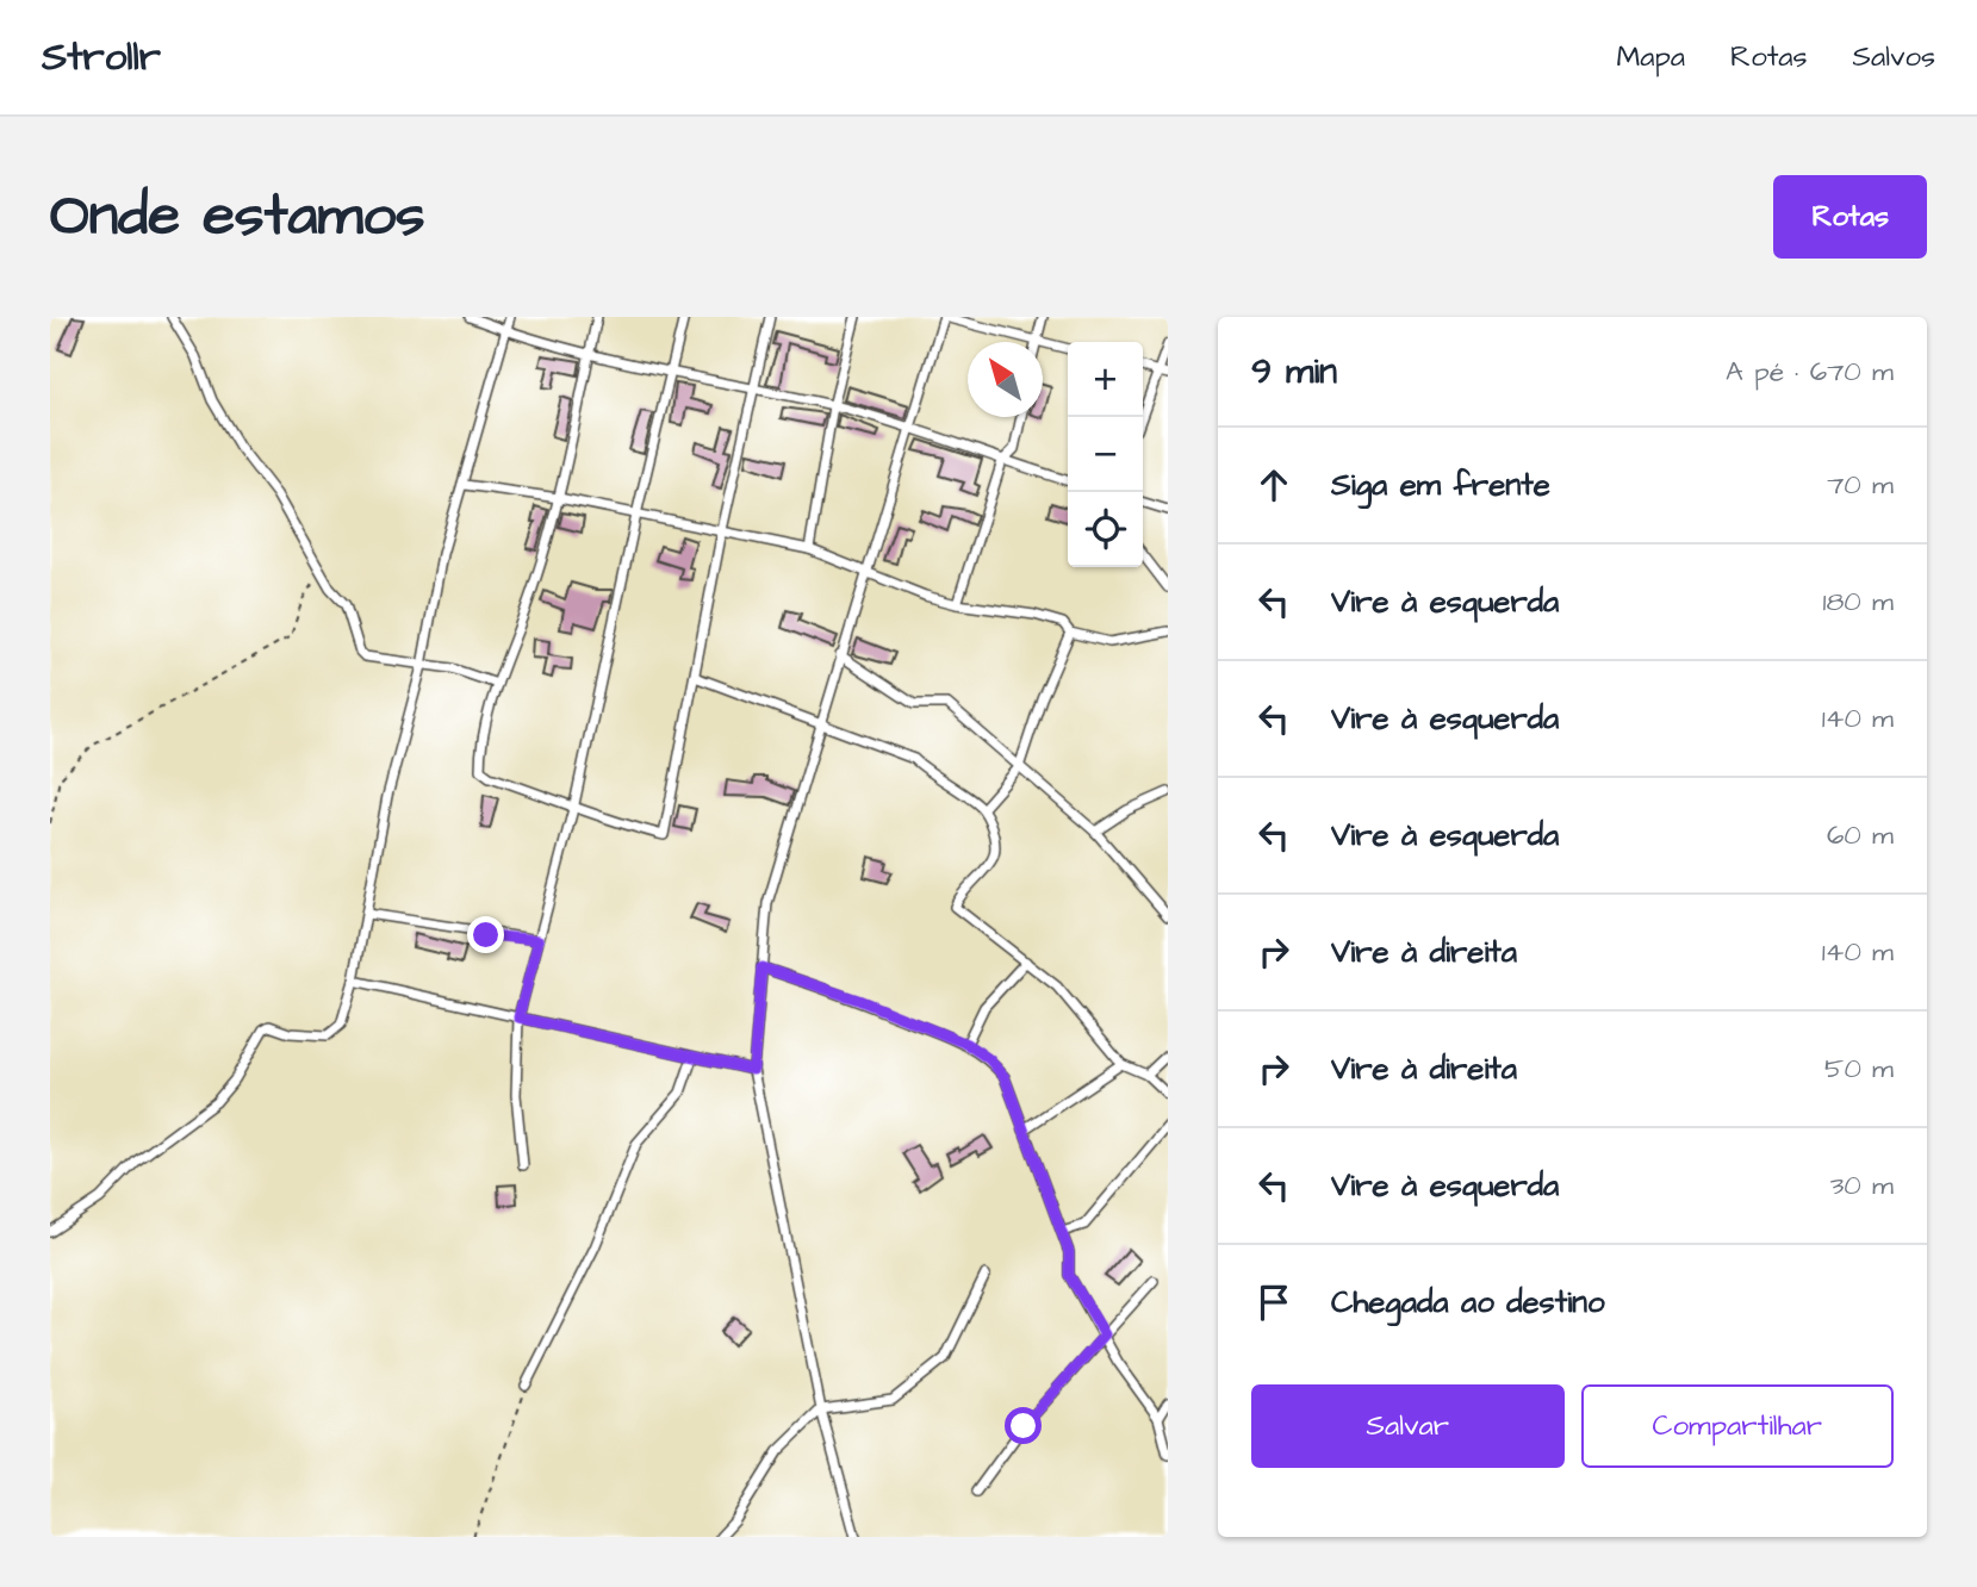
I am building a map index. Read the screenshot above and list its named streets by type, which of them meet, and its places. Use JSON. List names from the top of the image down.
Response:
{
  "north": "top left",
  "page": {
    "header": "Strollr",
    "nav": ["Mapa", "Rotas", "Salvos"],
    "buttons": [
      "Rotas",
      ["Salvar", "Compartilhar"]
    ],
    "title": "Onde estamos",
    "heading": ["9 min", "A pé · 670 m"],
    "map_buttons": ["+", "−"],
    "list": [
      ["Siga em frente", "70 m"],
      ["Vire à esquerda", "180 m"],
      ["Vire à esquerda", "140 m"],
      ["Vire à esquerda", "60 m"],
      ["Vire à direita", "140 m"],
      ["Vire à direita", "50 m"],
      ["Vire à esquerda", "30 m"],
      "Chegada ao destino"
    ]
  }
}
